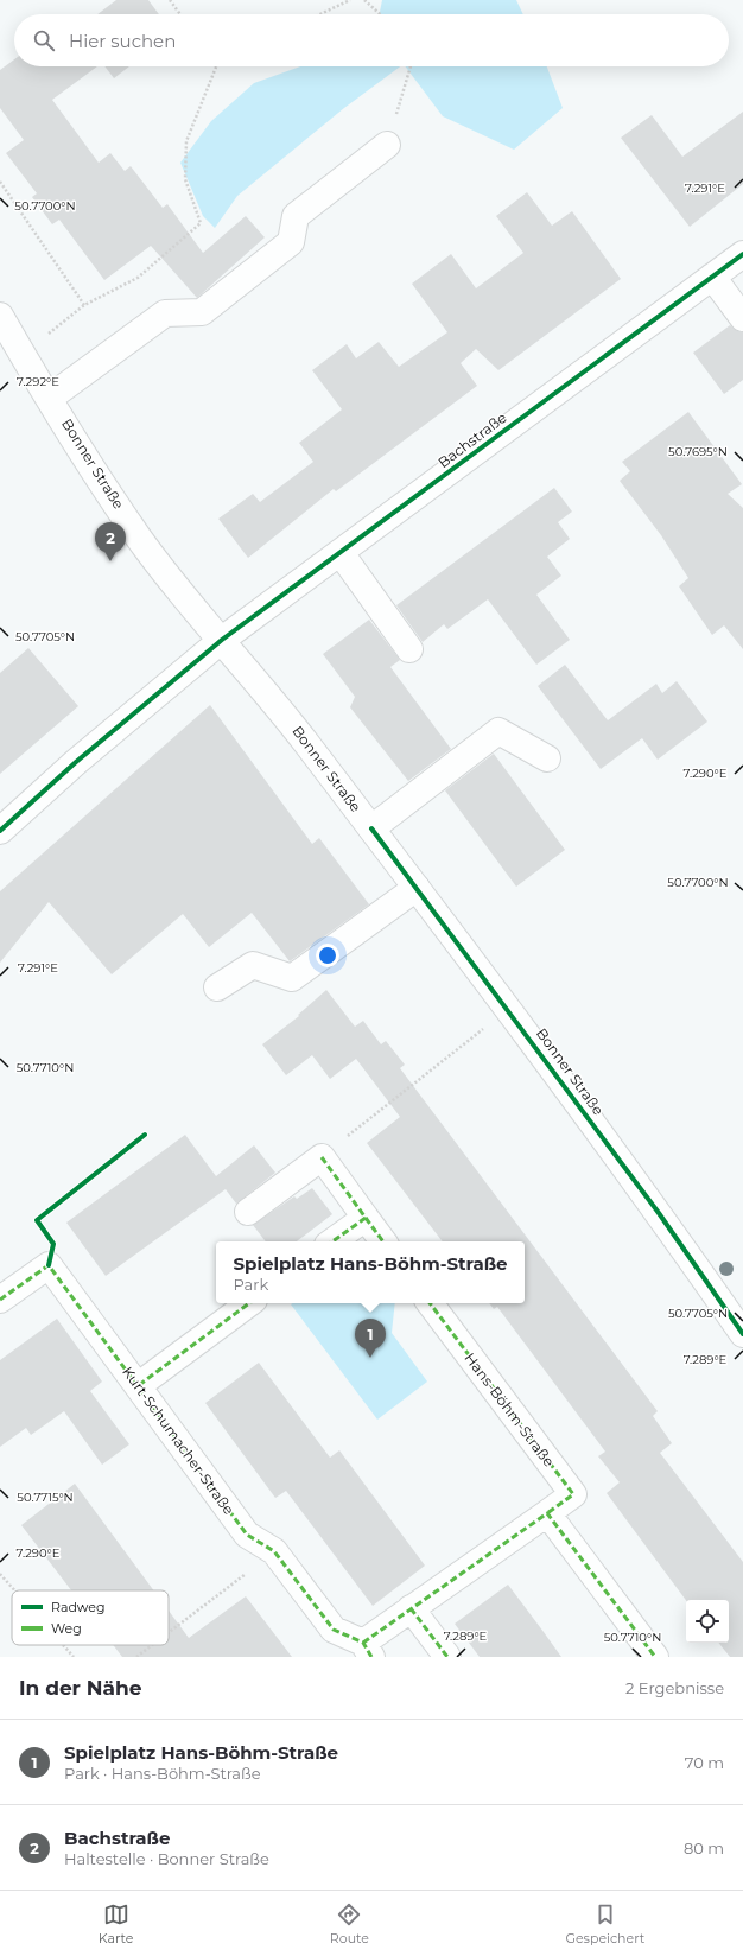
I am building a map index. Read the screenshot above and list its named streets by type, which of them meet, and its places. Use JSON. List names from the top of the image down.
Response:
{
  "streets": {
    "street": [
      "Bachstraße",
      "Bonner Straße",
      "Hans-Böhm-Straße",
      "Kurt-Schumacher-Straße"
    ]
  },
  "crossings": [
    ["Bachstraße", "Bonner Straße"],
    ["Hans-Böhm-Straße", "Kurt-Schumacher-Straße"]
  ],
  "legend": ["Radweg", "Weg"],
  "page": {
    "search": "Hier suchen",
    "pins": ["2", "1"],
    "popup": ["Spielplatz Hans-Böhm-Straße", "Park"],
    "heading": ["In der Nähe", "2 Ergebnisse"],
    "list": [
      {
        "mark": "1",
        "name": "Spielplatz Hans-Böhm-Straße",
        "note": "Park · Hans-Böhm-Straße",
        "value": "70 m"
      },
      {
        "mark": "2",
        "name": "Bachstraße",
        "note": "Haltestelle · Bonner Straße",
        "value": "80 m"
      }
    ],
    "nav": ["Karte", "Route", "Gespeichert"]
  },
  "coordinates": [
    "7.291°E",
    "50.7700°N",
    "7.292°E",
    "50.7695°N",
    "50.7705°N",
    "7.290°E",
    "50.7710°N",
    "7.289°E",
    "50.7715°N"
  ]
}
